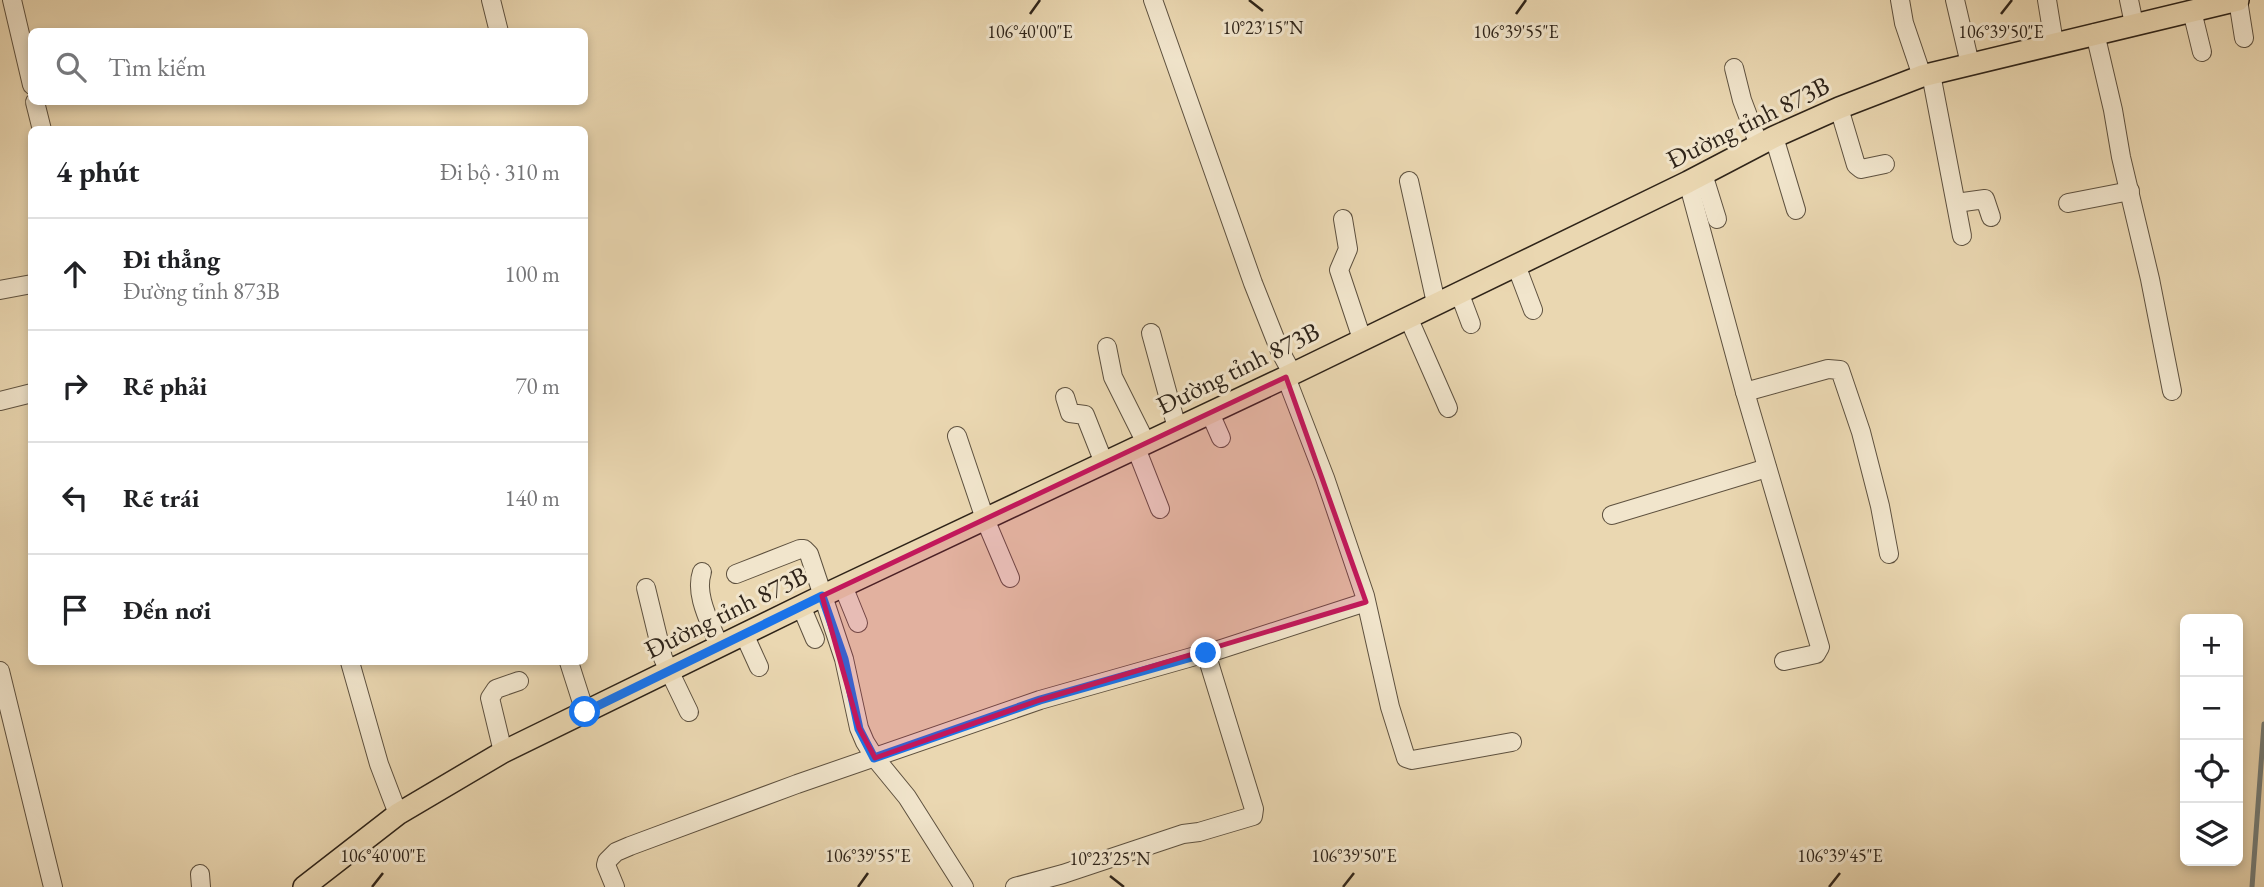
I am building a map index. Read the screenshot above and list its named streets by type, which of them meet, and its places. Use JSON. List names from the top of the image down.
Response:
{
  "streets": {
    "main road": ["Đường tỉnh 873B"]
  },
  "page": {
    "search": "Tìm kiếm",
    "heading": ["4 phút", "Đi bộ · 310 m"],
    "list": [
      ["Đi thẳng", "Đường tỉnh 873B", "100 m"],
      ["Rẽ phải", "70 m"],
      ["Rẽ trái", "140 m"],
      "Đến nơi"
    ],
    "map_buttons": ["+", "−"]
  },
  "coordinates": [
    "10°23'15\"N",
    "106°40'00\"E",
    "106°39'55\"E",
    "106°39'50\"E",
    "106°39'45\"E",
    "10°23'25\"N"
  ]
}
